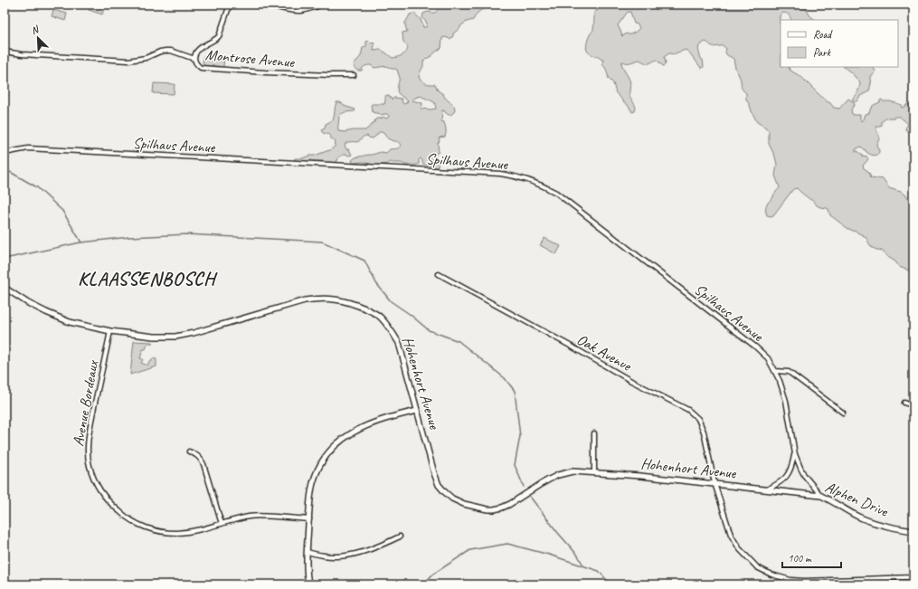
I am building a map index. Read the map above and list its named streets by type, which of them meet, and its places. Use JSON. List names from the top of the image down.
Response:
{
  "streets": {
    "street": [
      "Montrose Avenue",
      "Spilhaus Avenue",
      "Oak Avenue",
      "Hohenhort Avenue",
      "Avenue Bordeaux",
      "Alphen Drive"
    ]
  },
  "crossings": [
    ["Spilhaus Avenue", "Hohenhort Avenue"],
    ["Spilhaus Avenue", "Alphen Drive"],
    ["Oak Avenue", "Hohenhort Avenue"],
    ["Hohenhort Avenue", "Avenue Bordeaux"],
    ["Hohenhort Avenue", "Alphen Drive"]
  ],
  "districts": ["KLAASSENBOSCH"],
  "legend": ["Road", "Park"],
  "scale_bar": "100 m",
  "north": "top left"
}
